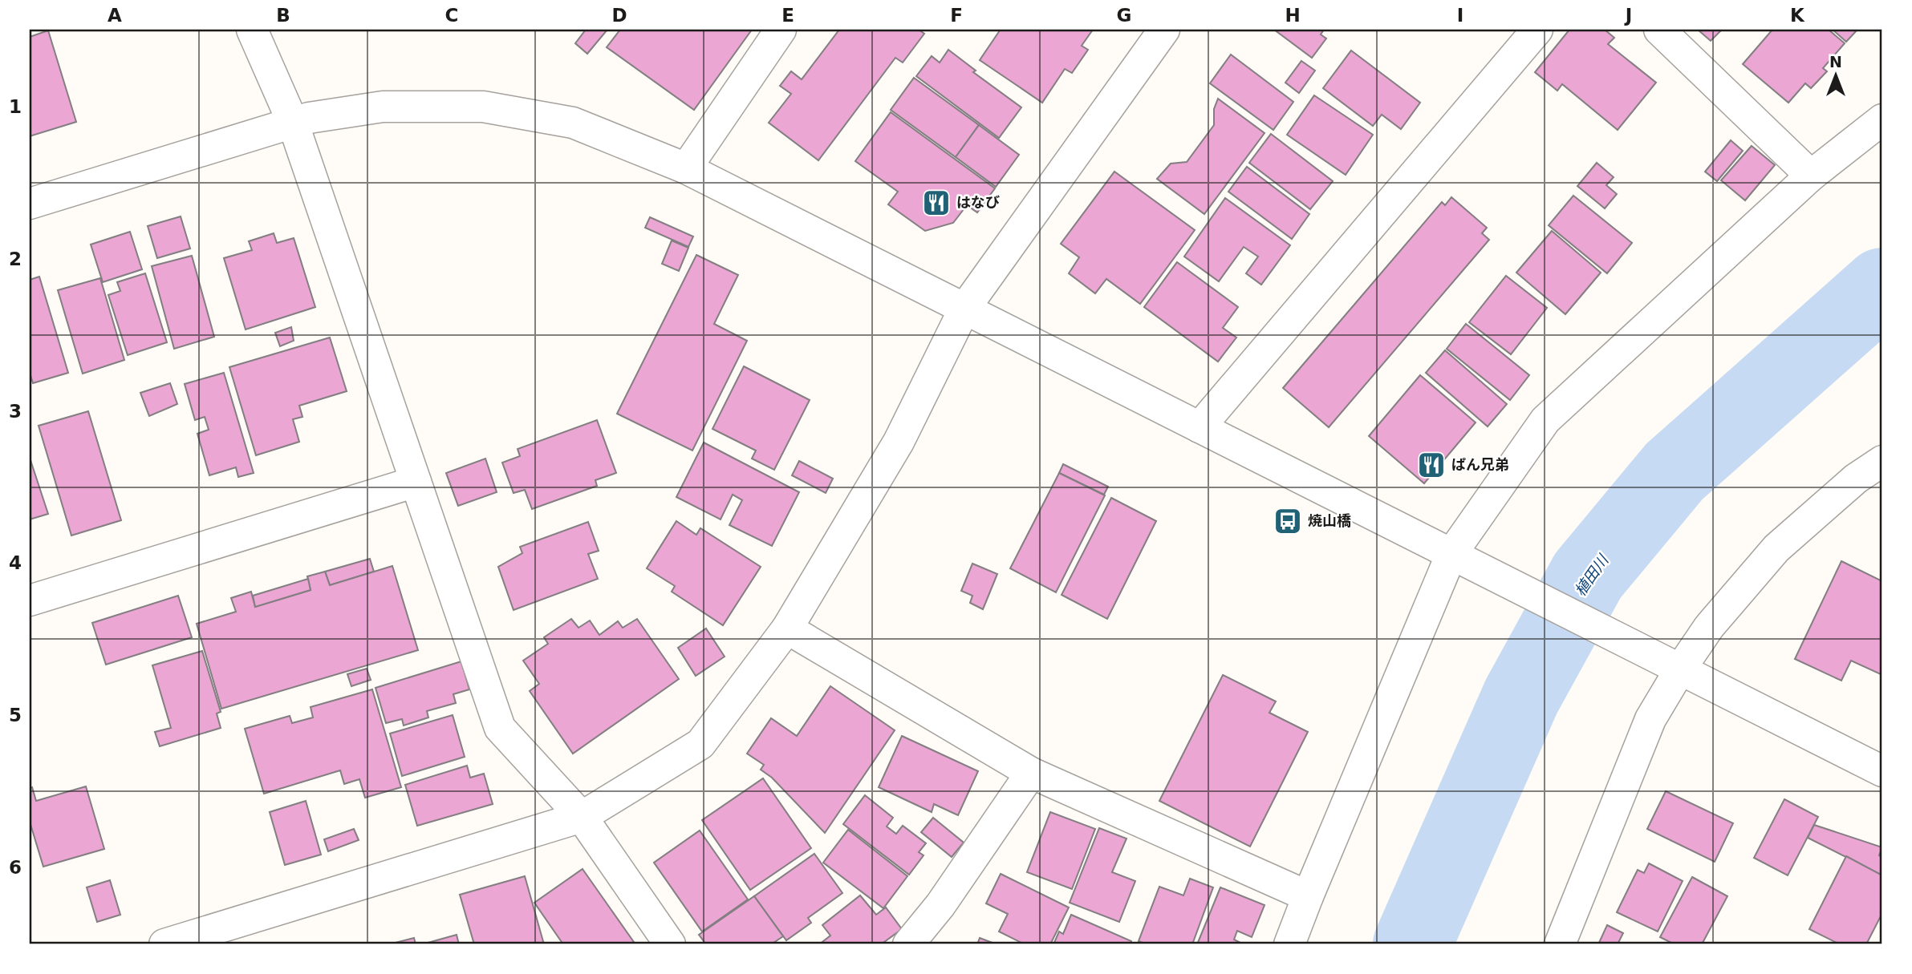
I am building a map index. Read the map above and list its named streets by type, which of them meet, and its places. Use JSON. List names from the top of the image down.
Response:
{
  "water": ["植田川"],
  "places": {
    "restaurant": ["はなび", "ぱん兄弟"],
    "bus stop": ["焼山橋"]
  },
  "north": "top",
  "grid": {
    "columns": [
      "A",
      "B",
      "C",
      "D",
      "E",
      "F",
      "G",
      "H",
      "I",
      "J",
      "K"
    ],
    "rows": [
      "1",
      "2",
      "3",
      "4",
      "5",
      "6"
    ]
  }
}
